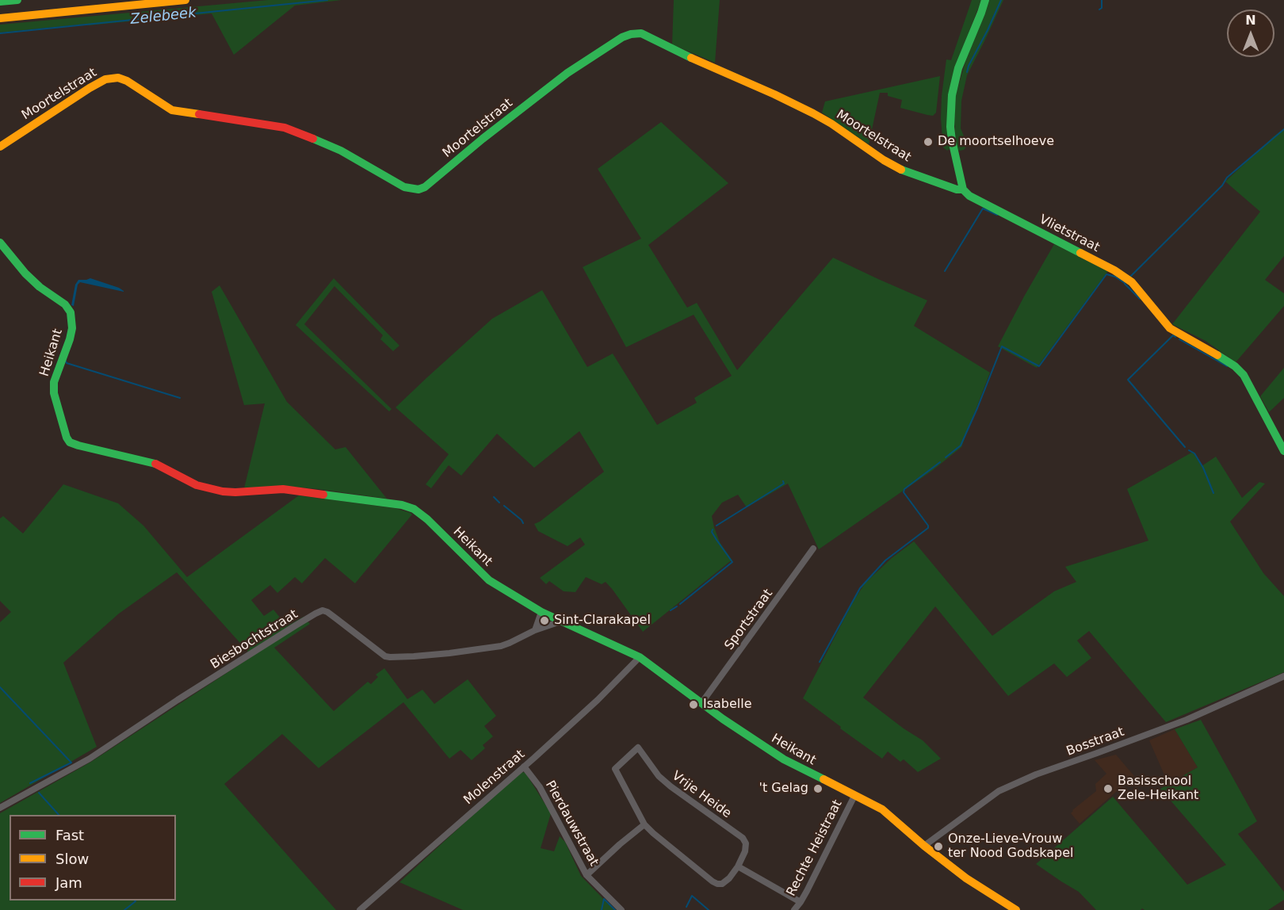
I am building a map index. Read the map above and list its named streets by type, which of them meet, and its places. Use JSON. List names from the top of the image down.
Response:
{
  "streets": {
    "main road": ["Moortelstraat", "Vlietstraat", "Heikant"],
    "street": [
      "Sportstraat",
      "Biesbochtstraat",
      "Bosstraat",
      "Molenstraat",
      "Vrije Heide",
      "Pierdauwstraat",
      "Rechte Heistraat"
    ]
  },
  "crossings": [
    ["Moortelstraat", "Vlietstraat"],
    ["Heikant", "Sportstraat"],
    ["Heikant", "Biesbochtstraat"],
    ["Heikant", "Bosstraat"],
    ["Heikant", "Molenstraat"],
    ["Heikant", "Rechte Heistraat"],
    ["Molenstraat", "Pierdauwstraat"]
  ],
  "water": ["Zelebeek"],
  "places": [
    "De moortselhoeve",
    "Sint-Clarakapel",
    "Isabelle",
    "'t Gelag",
    "Basisschool Zele-Heikant",
    "Onze-Lieve-Vrouw ter Nood Godskapel"
  ],
  "legend": ["Fast", "Slow", "Jam"],
  "north": "top"
}
